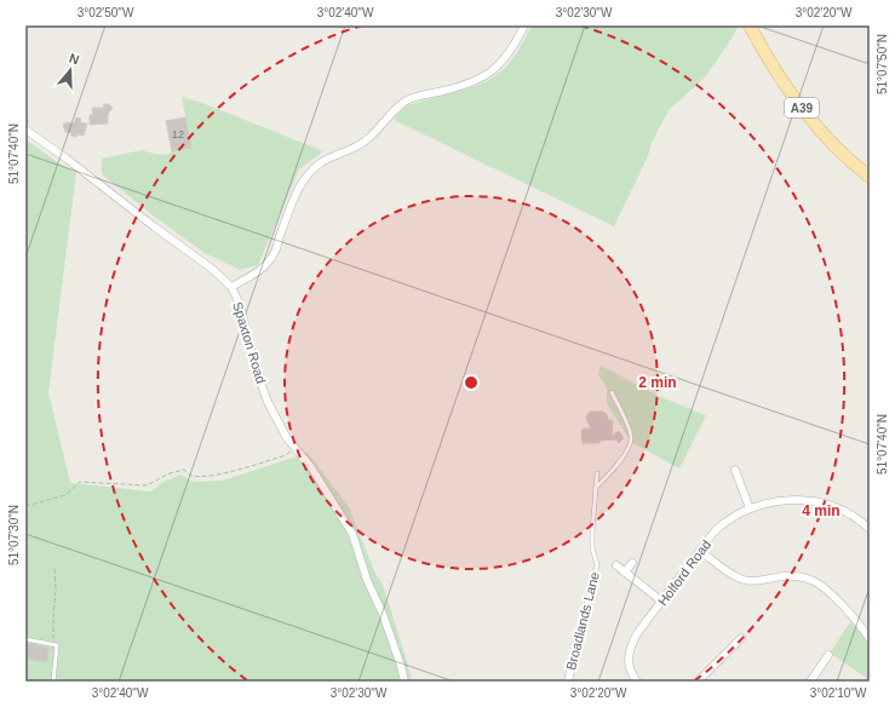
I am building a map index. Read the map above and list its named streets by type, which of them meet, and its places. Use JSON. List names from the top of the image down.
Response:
{
  "streets": {
    "main road": ["A39"],
    "street": ["Spaxton Road", "Holford Road", "Broadlands Lane"]
  },
  "house_numbers": ["12"],
  "north": "top",
  "coordinates": [
    "3°02'50\"W",
    "3°02'40\"W",
    "3°02'30\"W",
    "3°02'20\"W",
    "51°07'50\"N",
    "51°07'40\"N",
    "51°07'30\"N",
    "3°02'10\"W"
  ],
  "rings": ["2 min", "4 min"]
}
